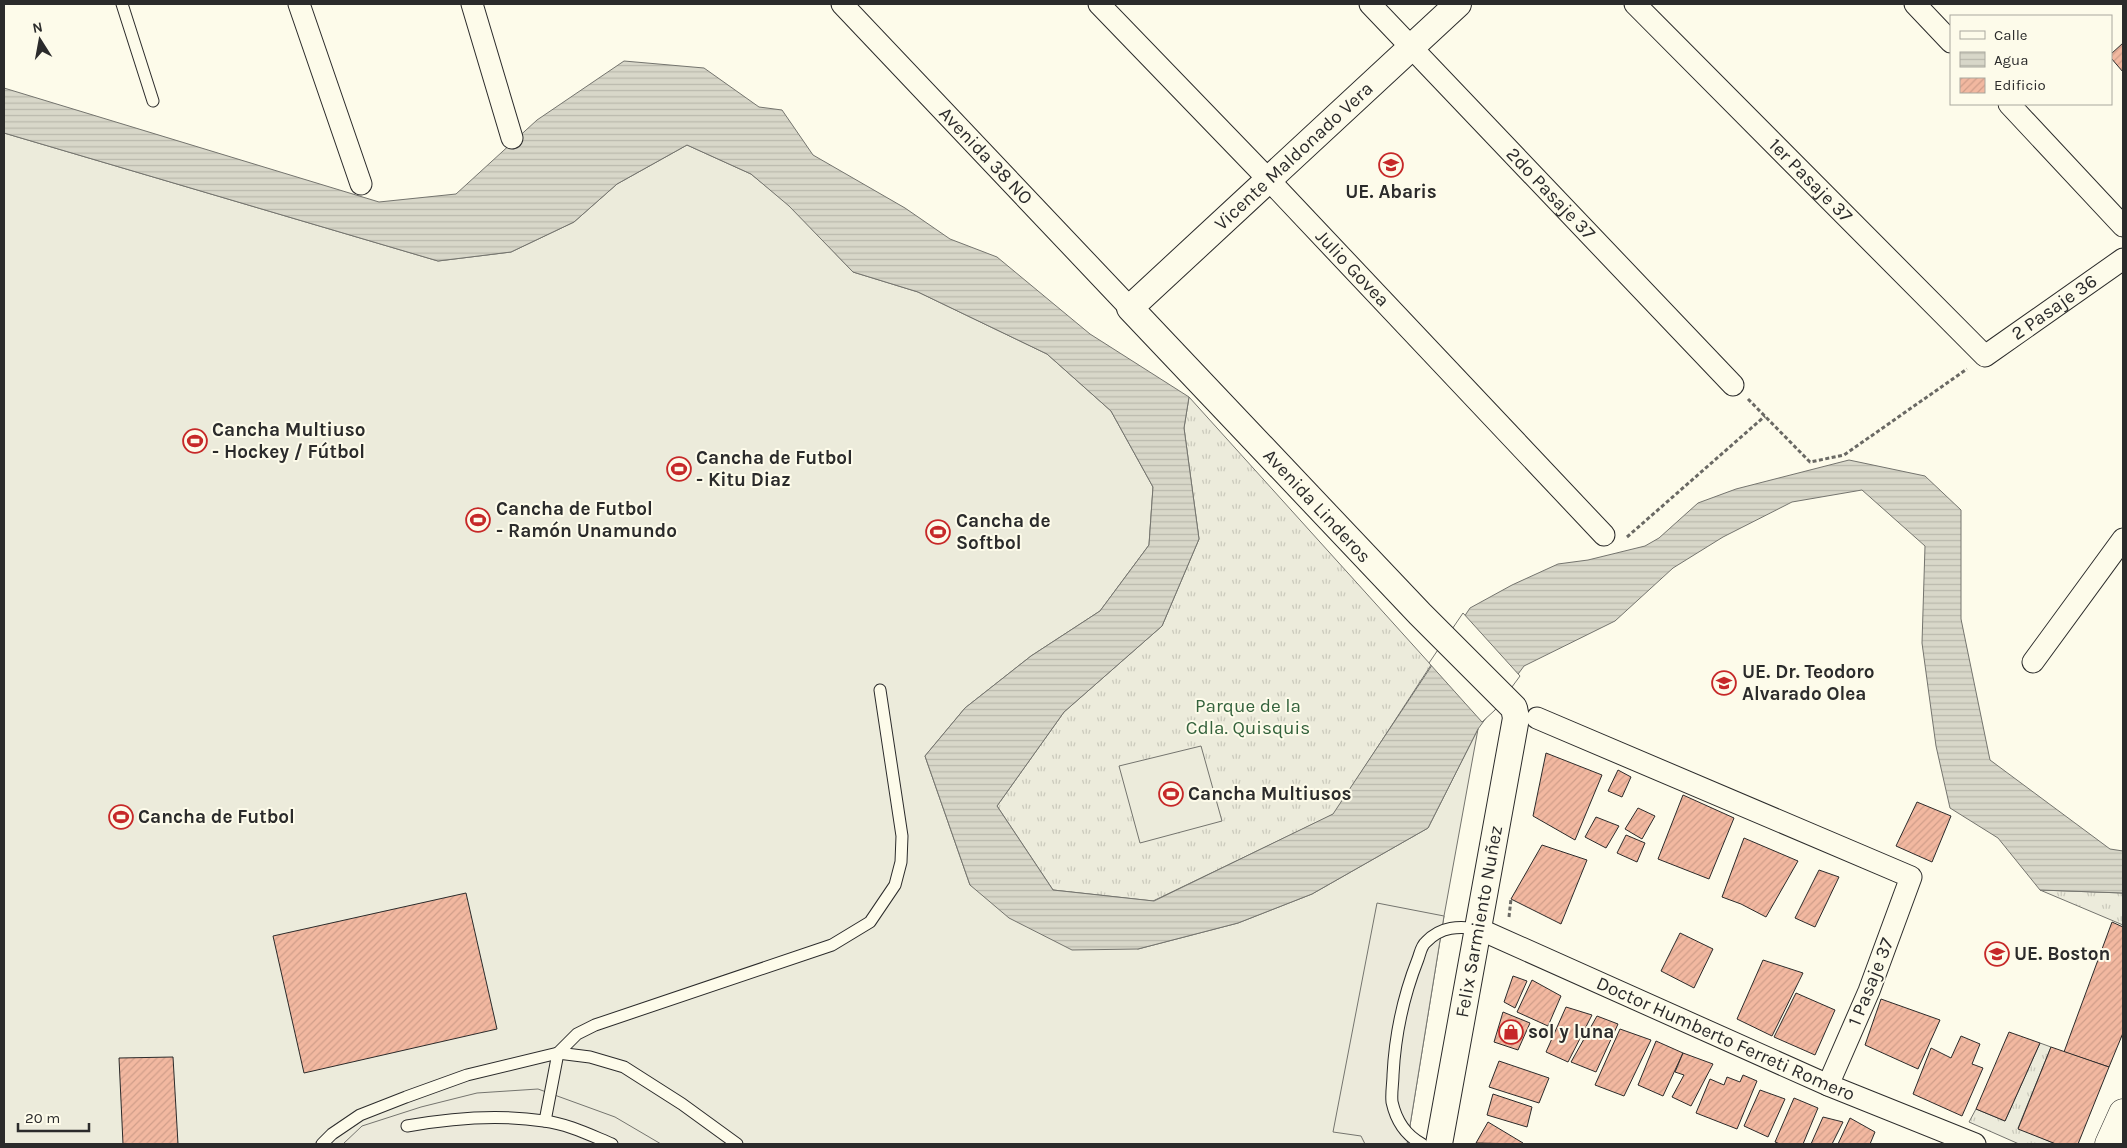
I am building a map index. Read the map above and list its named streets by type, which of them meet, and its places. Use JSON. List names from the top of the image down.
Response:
{
  "streets": {
    "street": [
      "Avenida 38 NO",
      "Vicente Maldonado Vera",
      "1er Pasaje 37",
      "2do Pasaje 37",
      "Julio Govea",
      "2 Pasaje 36",
      "Avenida Linderos",
      "Felix Sarmiento Nuñez",
      "1 Pasaje 37",
      "Doctor Humberto Ferreti Romero"
    ]
  },
  "crossings": [
    ["Avenida 38 NO", "Vicente Maldonado Vera"],
    ["Avenida 38 NO", "Avenida Linderos"],
    ["Vicente Maldonado Vera", "2do Pasaje 37"],
    ["Vicente Maldonado Vera", "Julio Govea"],
    ["Vicente Maldonado Vera", "Avenida Linderos"],
    ["1er Pasaje 37", "2 Pasaje 36"],
    ["Avenida Linderos", "Felix Sarmiento Nuñez"],
    ["Felix Sarmiento Nuñez", "Doctor Humberto Ferreti Romero"],
    ["1 Pasaje 37", "Doctor Humberto Ferreti Romero"]
  ],
  "parks": ["Parque de la Cdla. Quisquis"],
  "places": {
    "school or university": ["UE. Abaris", "UE. Dr. Teodoro Alvarado Olea", "UE. Boston"],
    "sports": [
      "Cancha Multiuso - Hockey / Fútbol",
      "Cancha de Futbol - Kitu Diaz",
      "Cancha de Futbol - Ramón Unamundo",
      "Cancha de Softbol",
      "Cancha Multiusos",
      "Cancha de Futbol"
    ],
    "shop": ["sol y luna"]
  },
  "legend": ["Calle", "Agua", "Edificio"],
  "scale_bar": "20 m",
  "north": "top"
}
